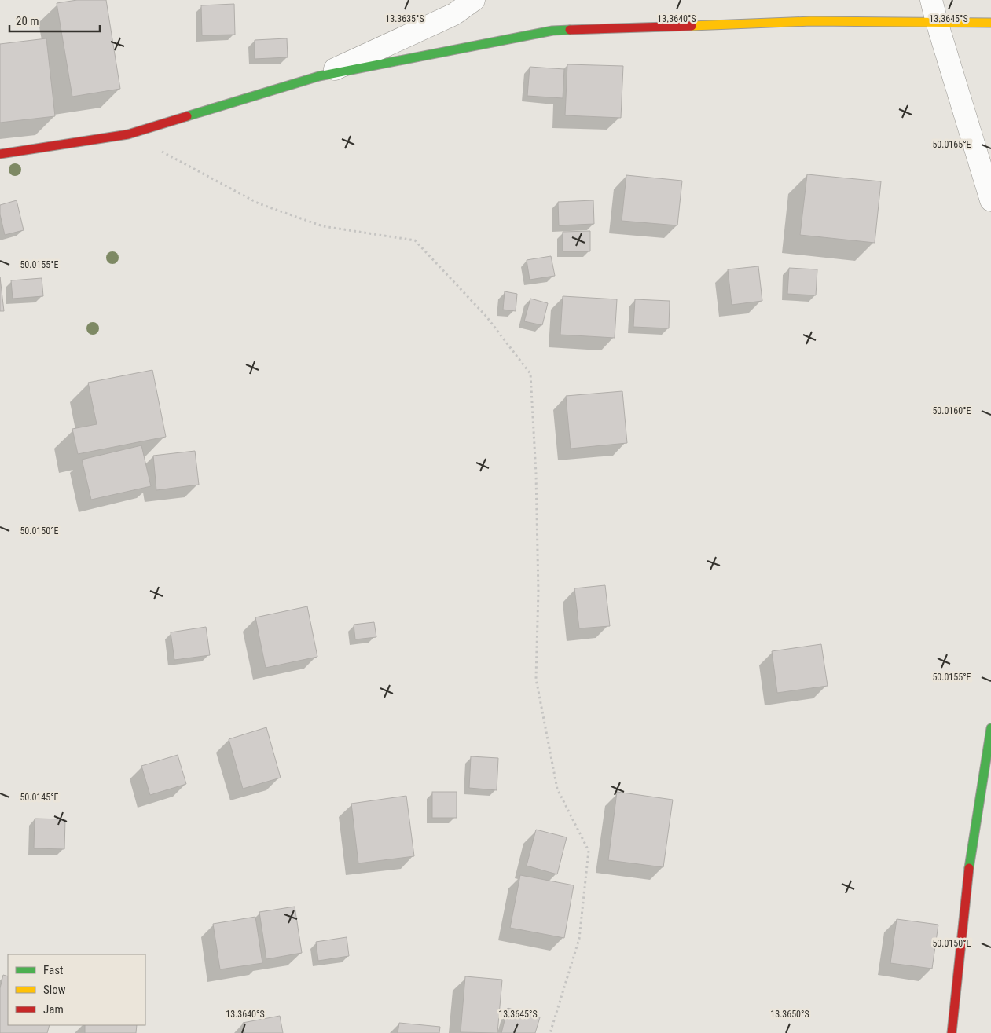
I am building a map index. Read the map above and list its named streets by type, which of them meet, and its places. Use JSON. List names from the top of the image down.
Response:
{
  "legend": ["Fast", "Slow", "Jam"],
  "scale_bar": "20 m",
  "coordinates": [
    "13.3640°S",
    "13.3645°S",
    "13.3635°S",
    "50.0165°E",
    "50.0155°E",
    "50.0160°E",
    "50.0150°E",
    "50.0145°E",
    "13.3650°S"
  ]
}
